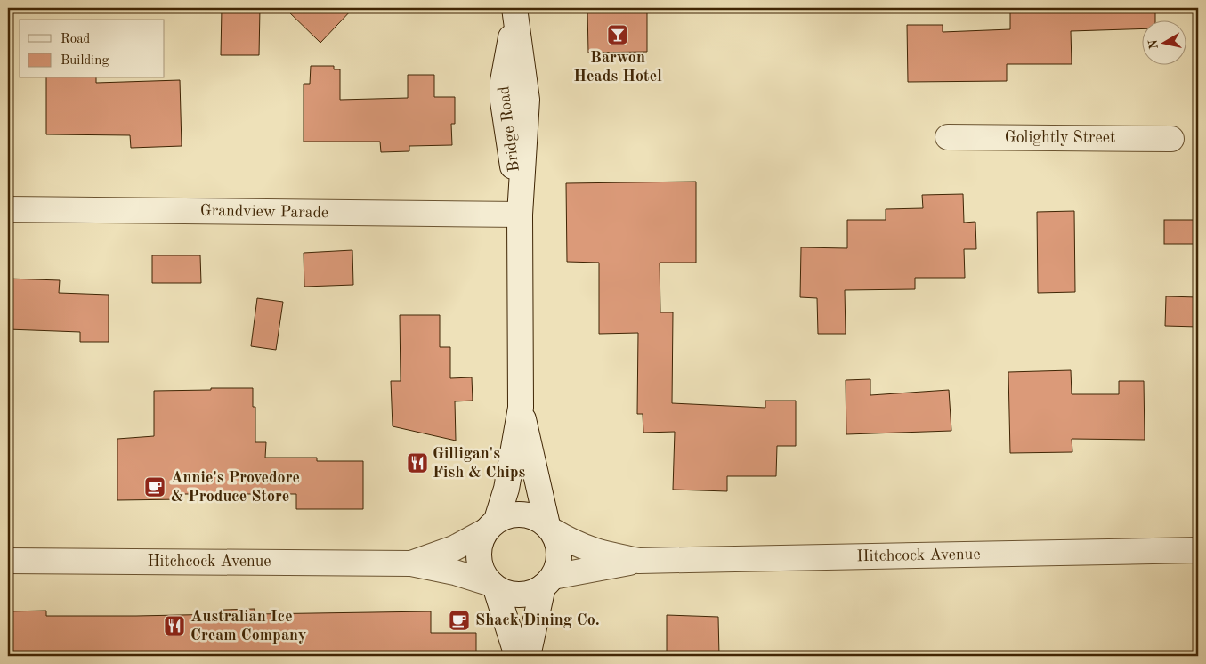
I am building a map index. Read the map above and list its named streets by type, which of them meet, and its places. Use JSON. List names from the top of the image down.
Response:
{
  "streets": {
    "street": [
      "Bridge Road",
      "Golightly Street",
      "Grandview Parade",
      "Hitchcock Avenue"
    ]
  },
  "crossings": [
    ["Bridge Road", "Grandview Parade"],
    ["Bridge Road", "Hitchcock Avenue"]
  ],
  "places": {
    "bar": ["Barwon Heads Hotel"],
    "restaurant": ["Gilligan's Fish & Chips", "Australian Ice Cream Company"],
    "cafe": ["Annie's Provedore & Produce Store", "Shack Dining Co."]
  },
  "legend": ["Road", "Building"],
  "north": "left"
}
